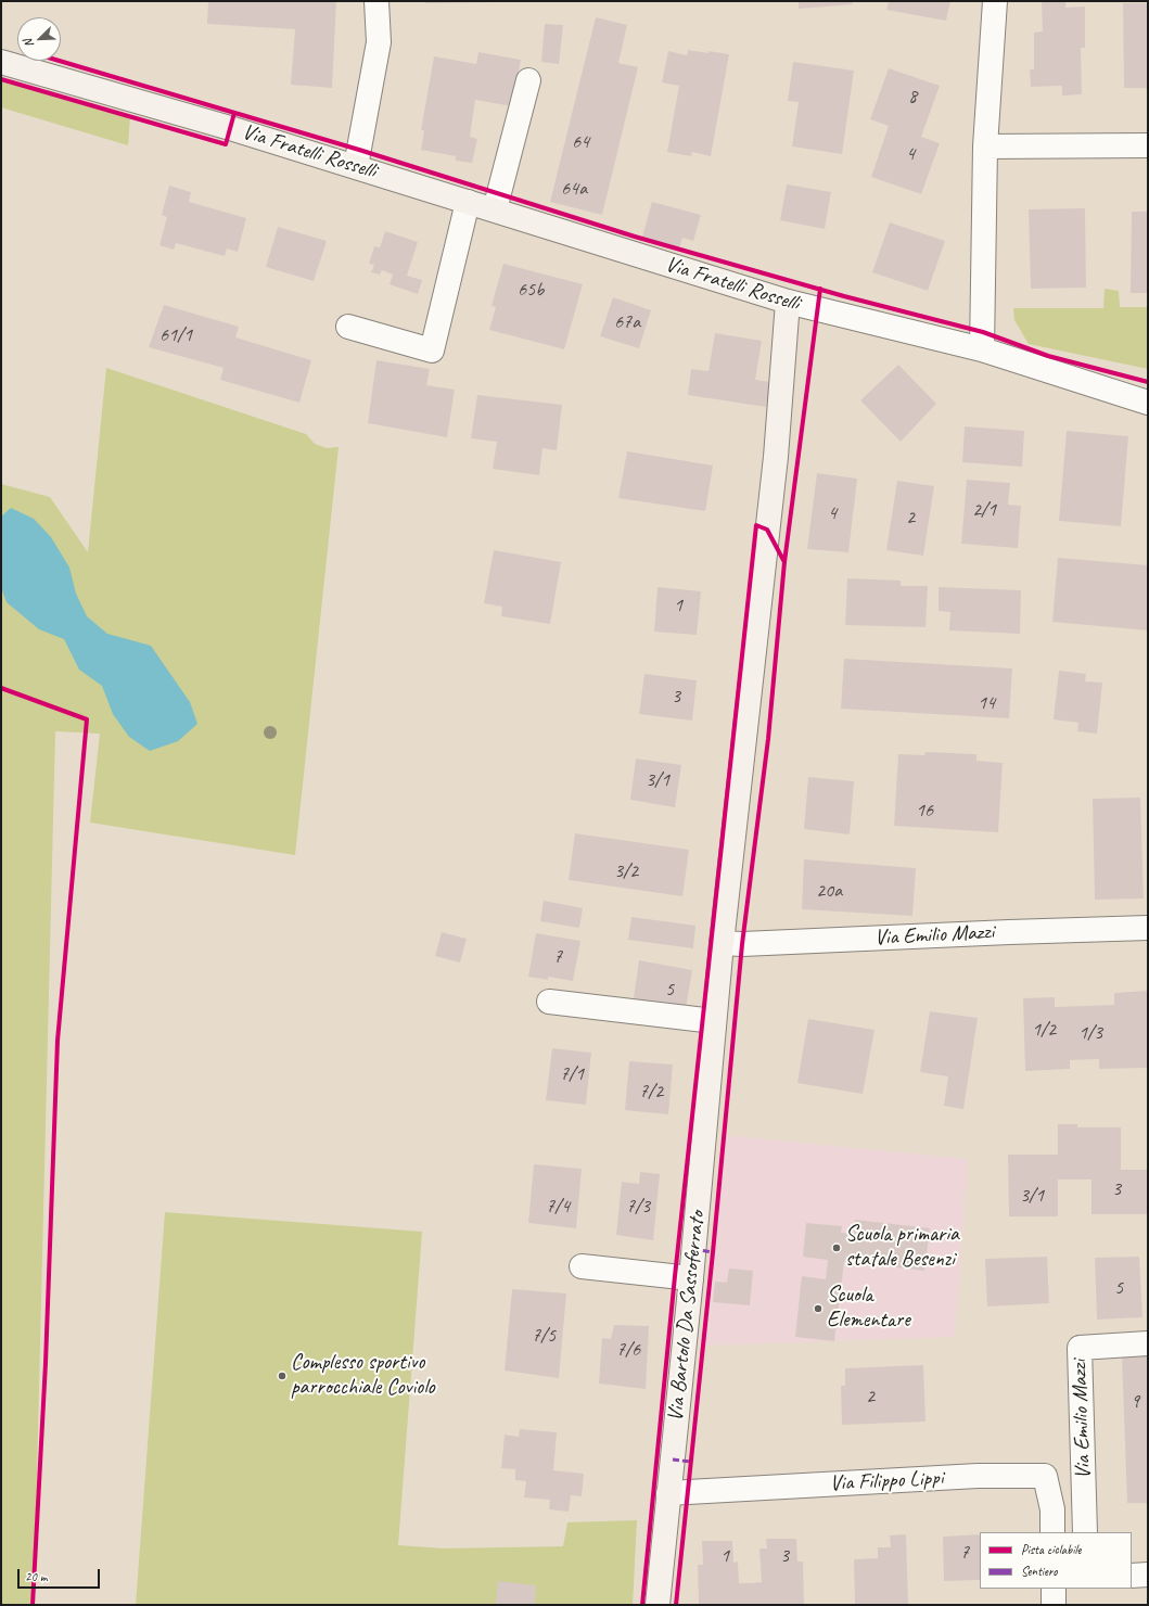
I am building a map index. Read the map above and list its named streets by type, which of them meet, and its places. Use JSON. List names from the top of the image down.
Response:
{
  "streets": {
    "street": [
      "Via Fratelli Rosselli",
      "Via Emilio Mazzi",
      "Via Bartolo Da Sassoferrato",
      "Via Filippo Lippi"
    ]
  },
  "crossings": [
    ["Via Fratelli Rosselli", "Via Bartolo Da Sassoferrato"],
    ["Via Emilio Mazzi", "Via Bartolo Da Sassoferrato"],
    ["Via Bartolo Da Sassoferrato", "Via Filippo Lippi"]
  ],
  "places": ["Scuola primaria statale Besenzi", "Scuola Elementare", "Complesso sportivo parrocchiale Coviolo"],
  "house_numbers": [
    "8",
    "64",
    "4",
    "64a",
    "65b",
    "67a",
    "61/1",
    "2/1",
    "4",
    "2",
    "1",
    "3",
    "14",
    "3/1",
    "16",
    "3/2",
    "20a",
    "7",
    "5",
    "1/2",
    "1/3",
    "7/1",
    "7/2",
    "3",
    "3/1",
    "7/4",
    "7/3",
    "5",
    "7/5",
    "7/6",
    "2",
    "9",
    "7",
    "1",
    "3"
  ],
  "legend": ["Pista ciclabile", "Sentiero"],
  "scale_bar": "20 m",
  "north": "bottom left"
}
